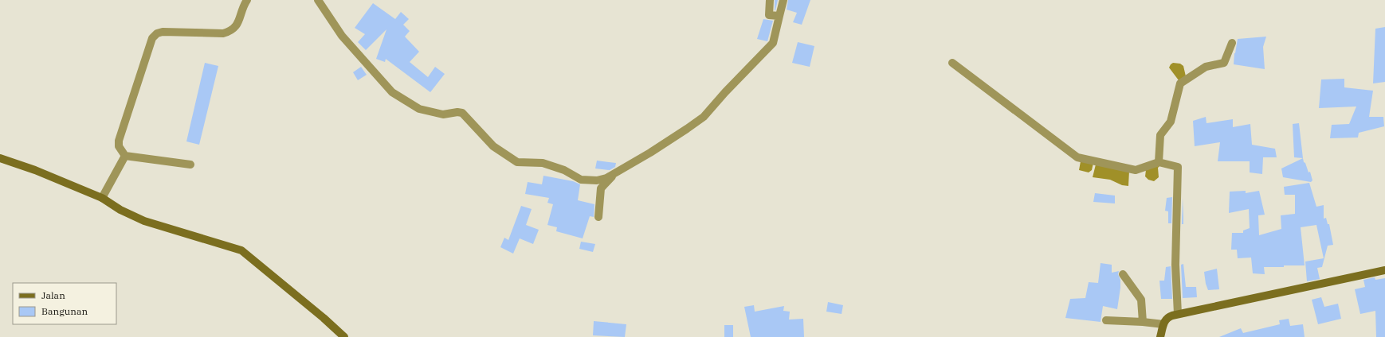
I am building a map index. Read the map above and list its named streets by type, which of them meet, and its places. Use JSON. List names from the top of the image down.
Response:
{
  "legend": ["Jalan", "Bangunan"]
}
